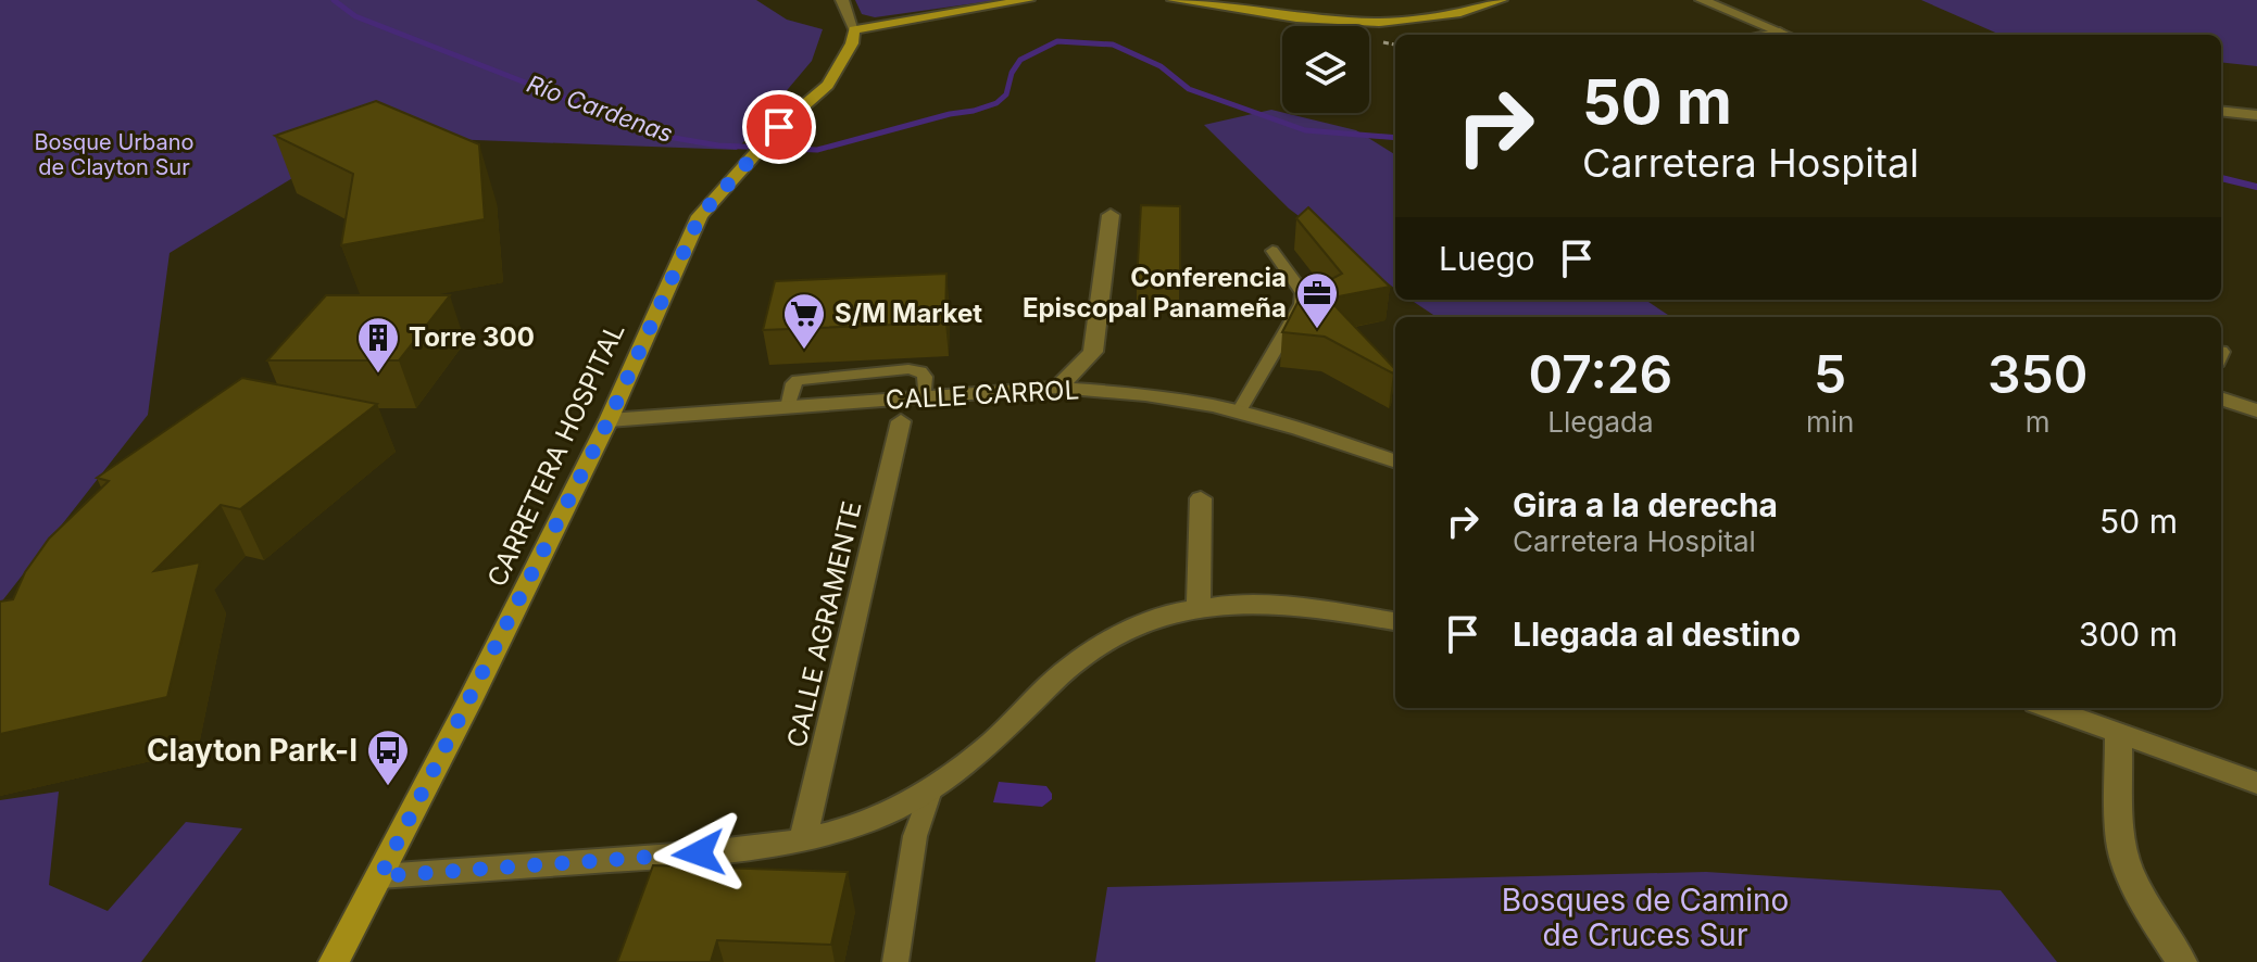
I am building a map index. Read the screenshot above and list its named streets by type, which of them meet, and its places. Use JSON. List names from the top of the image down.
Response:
{
  "streets": {
    "street": ["CALLE CARROL", "CARRETERA HOSPITAL", "CALLE AGRAMENTE"]
  },
  "crossings": [
    ["CALLE CARROL", "CARRETERA HOSPITAL"]
  ],
  "water": ["Río Cardenas"],
  "parks": ["Bosque Urbano de Clayton Sur", "Bosques de Camino de Cruces Sur"],
  "places": {
    "office": ["Conferencia Episcopal Panameña"],
    "supermarket": ["S/M Market"],
    "building": ["Torre 300"],
    "bus stop": ["Clayton Park-I"]
  },
  "page": {
    "turn": ["50 m", "Carretera Hospital"],
    "then": "Luego",
    "eta": [
      "07:26",
      "Llegada",
      "5",
      "min",
      "350",
      "m"
    ],
    "list": [
      {
        "name": "Gira a la derecha",
        "note": "Carretera Hospital",
        "value": "50 m"
      },
      {
        "name": "Llegada al destino",
        "value": "300 m"
      }
    ]
  }
}
